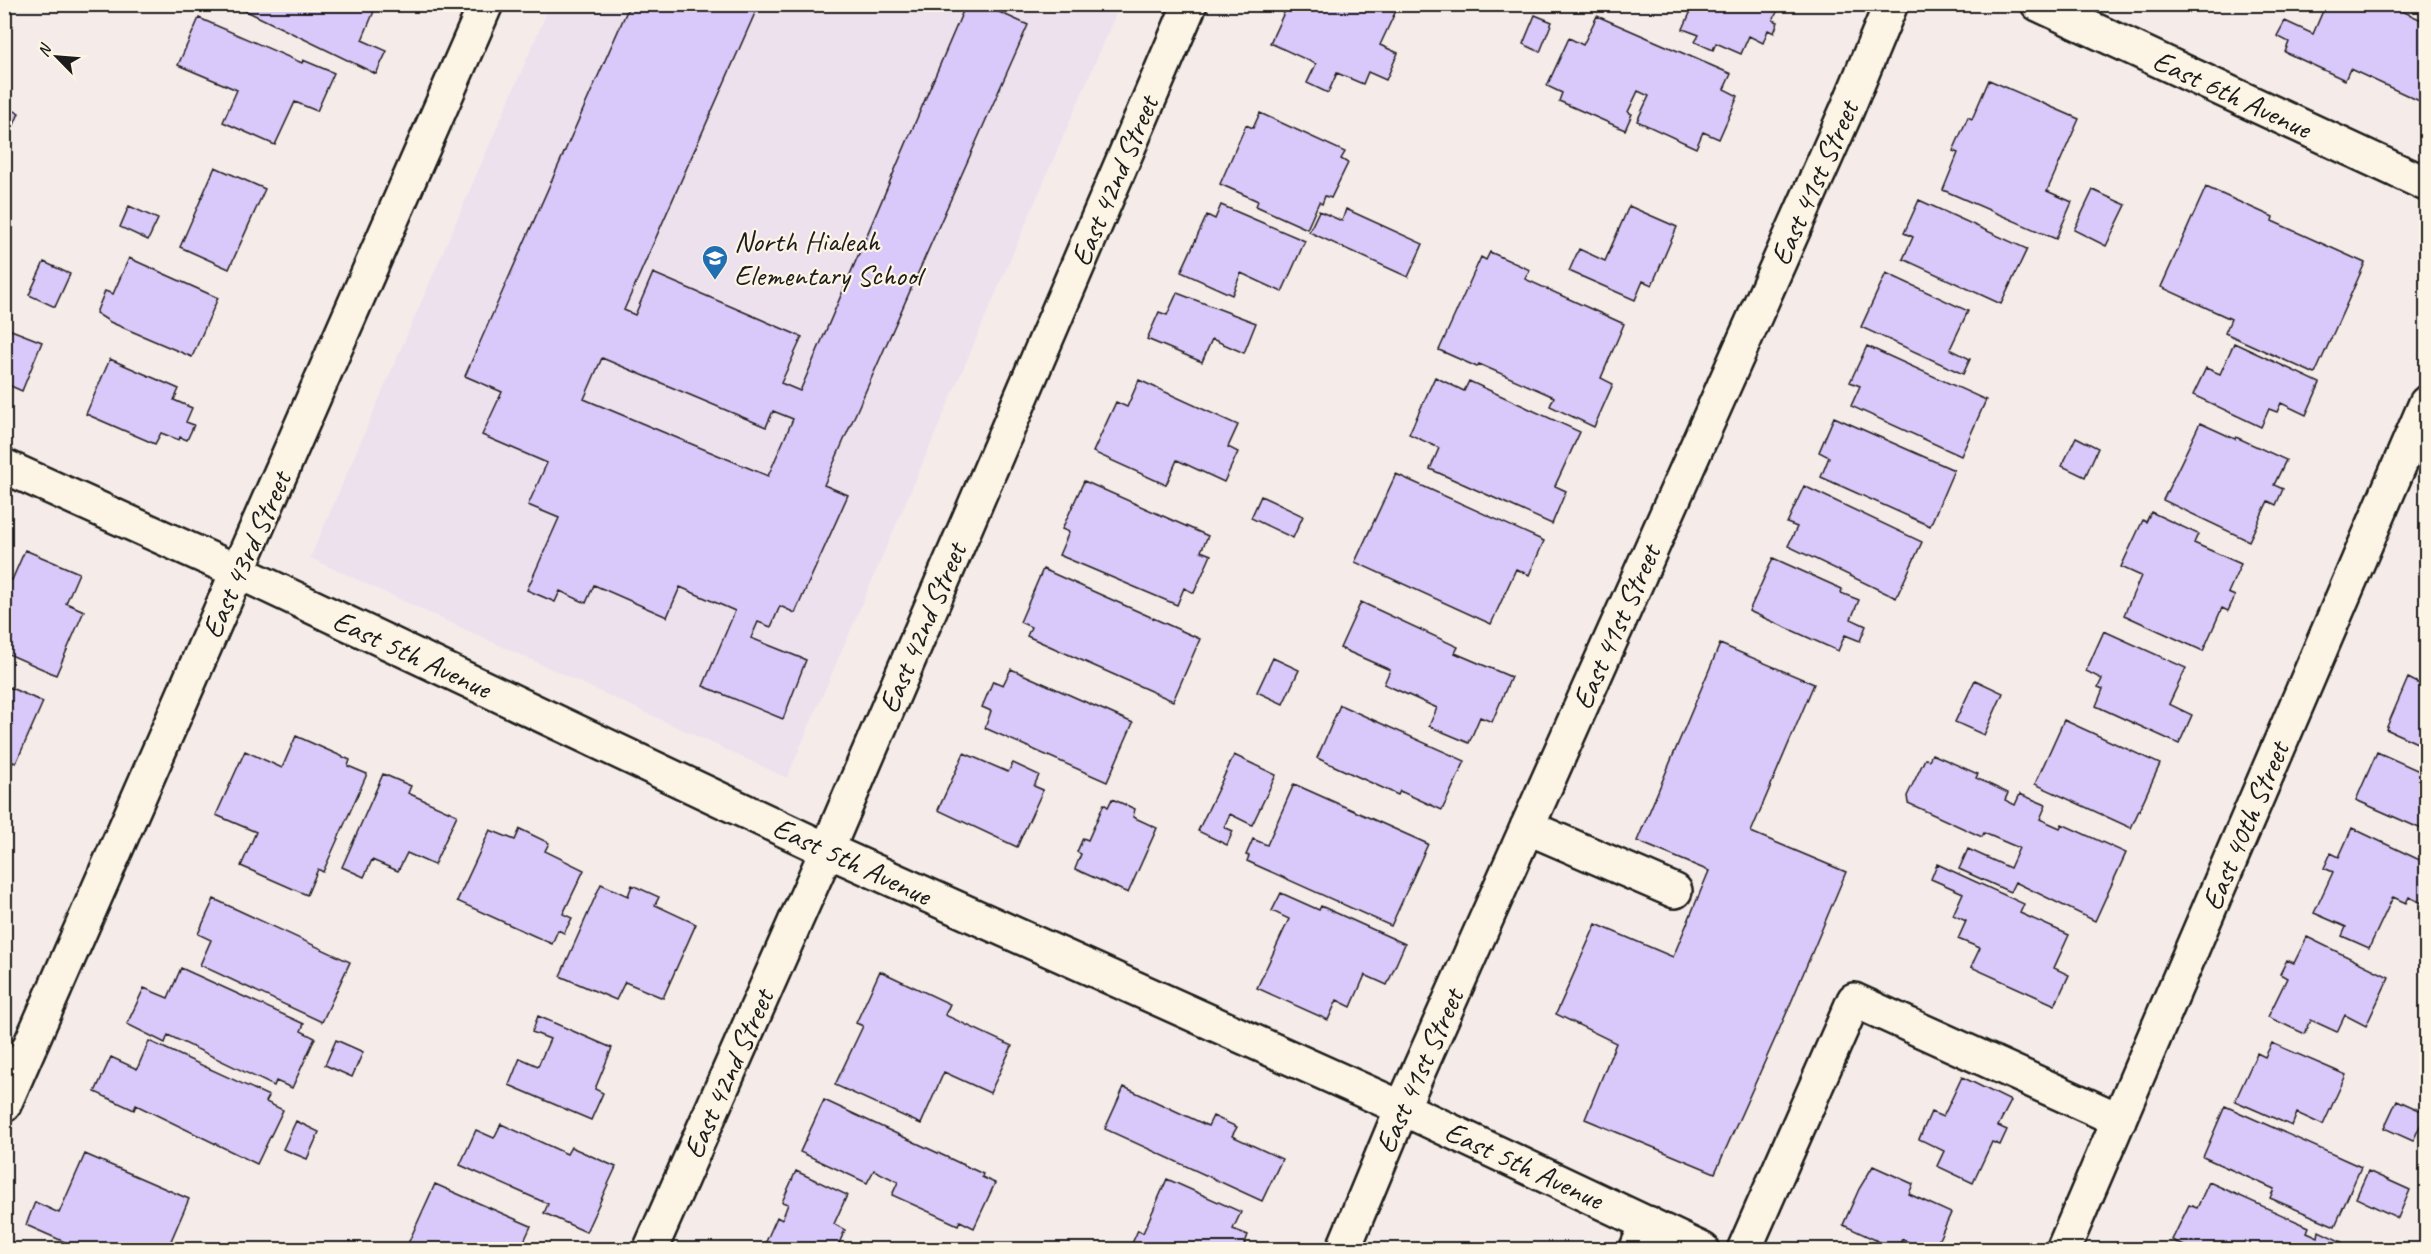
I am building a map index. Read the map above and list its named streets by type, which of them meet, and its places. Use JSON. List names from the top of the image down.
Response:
{
  "streets": {
    "street": [
      "East 6th Avenue",
      "East 42nd Street",
      "East 41st Street",
      "East 43rd Street",
      "East 5th Avenue",
      "East 40th Street"
    ]
  },
  "crossings": [
    ["East 42nd Street", "East 5th Avenue"],
    ["East 41st Street", "East 5th Avenue"],
    ["East 43rd Street", "East 5th Avenue"]
  ],
  "places": {
    "school or university": ["North Hialeah Elementary School"]
  },
  "north": "top left"
}
